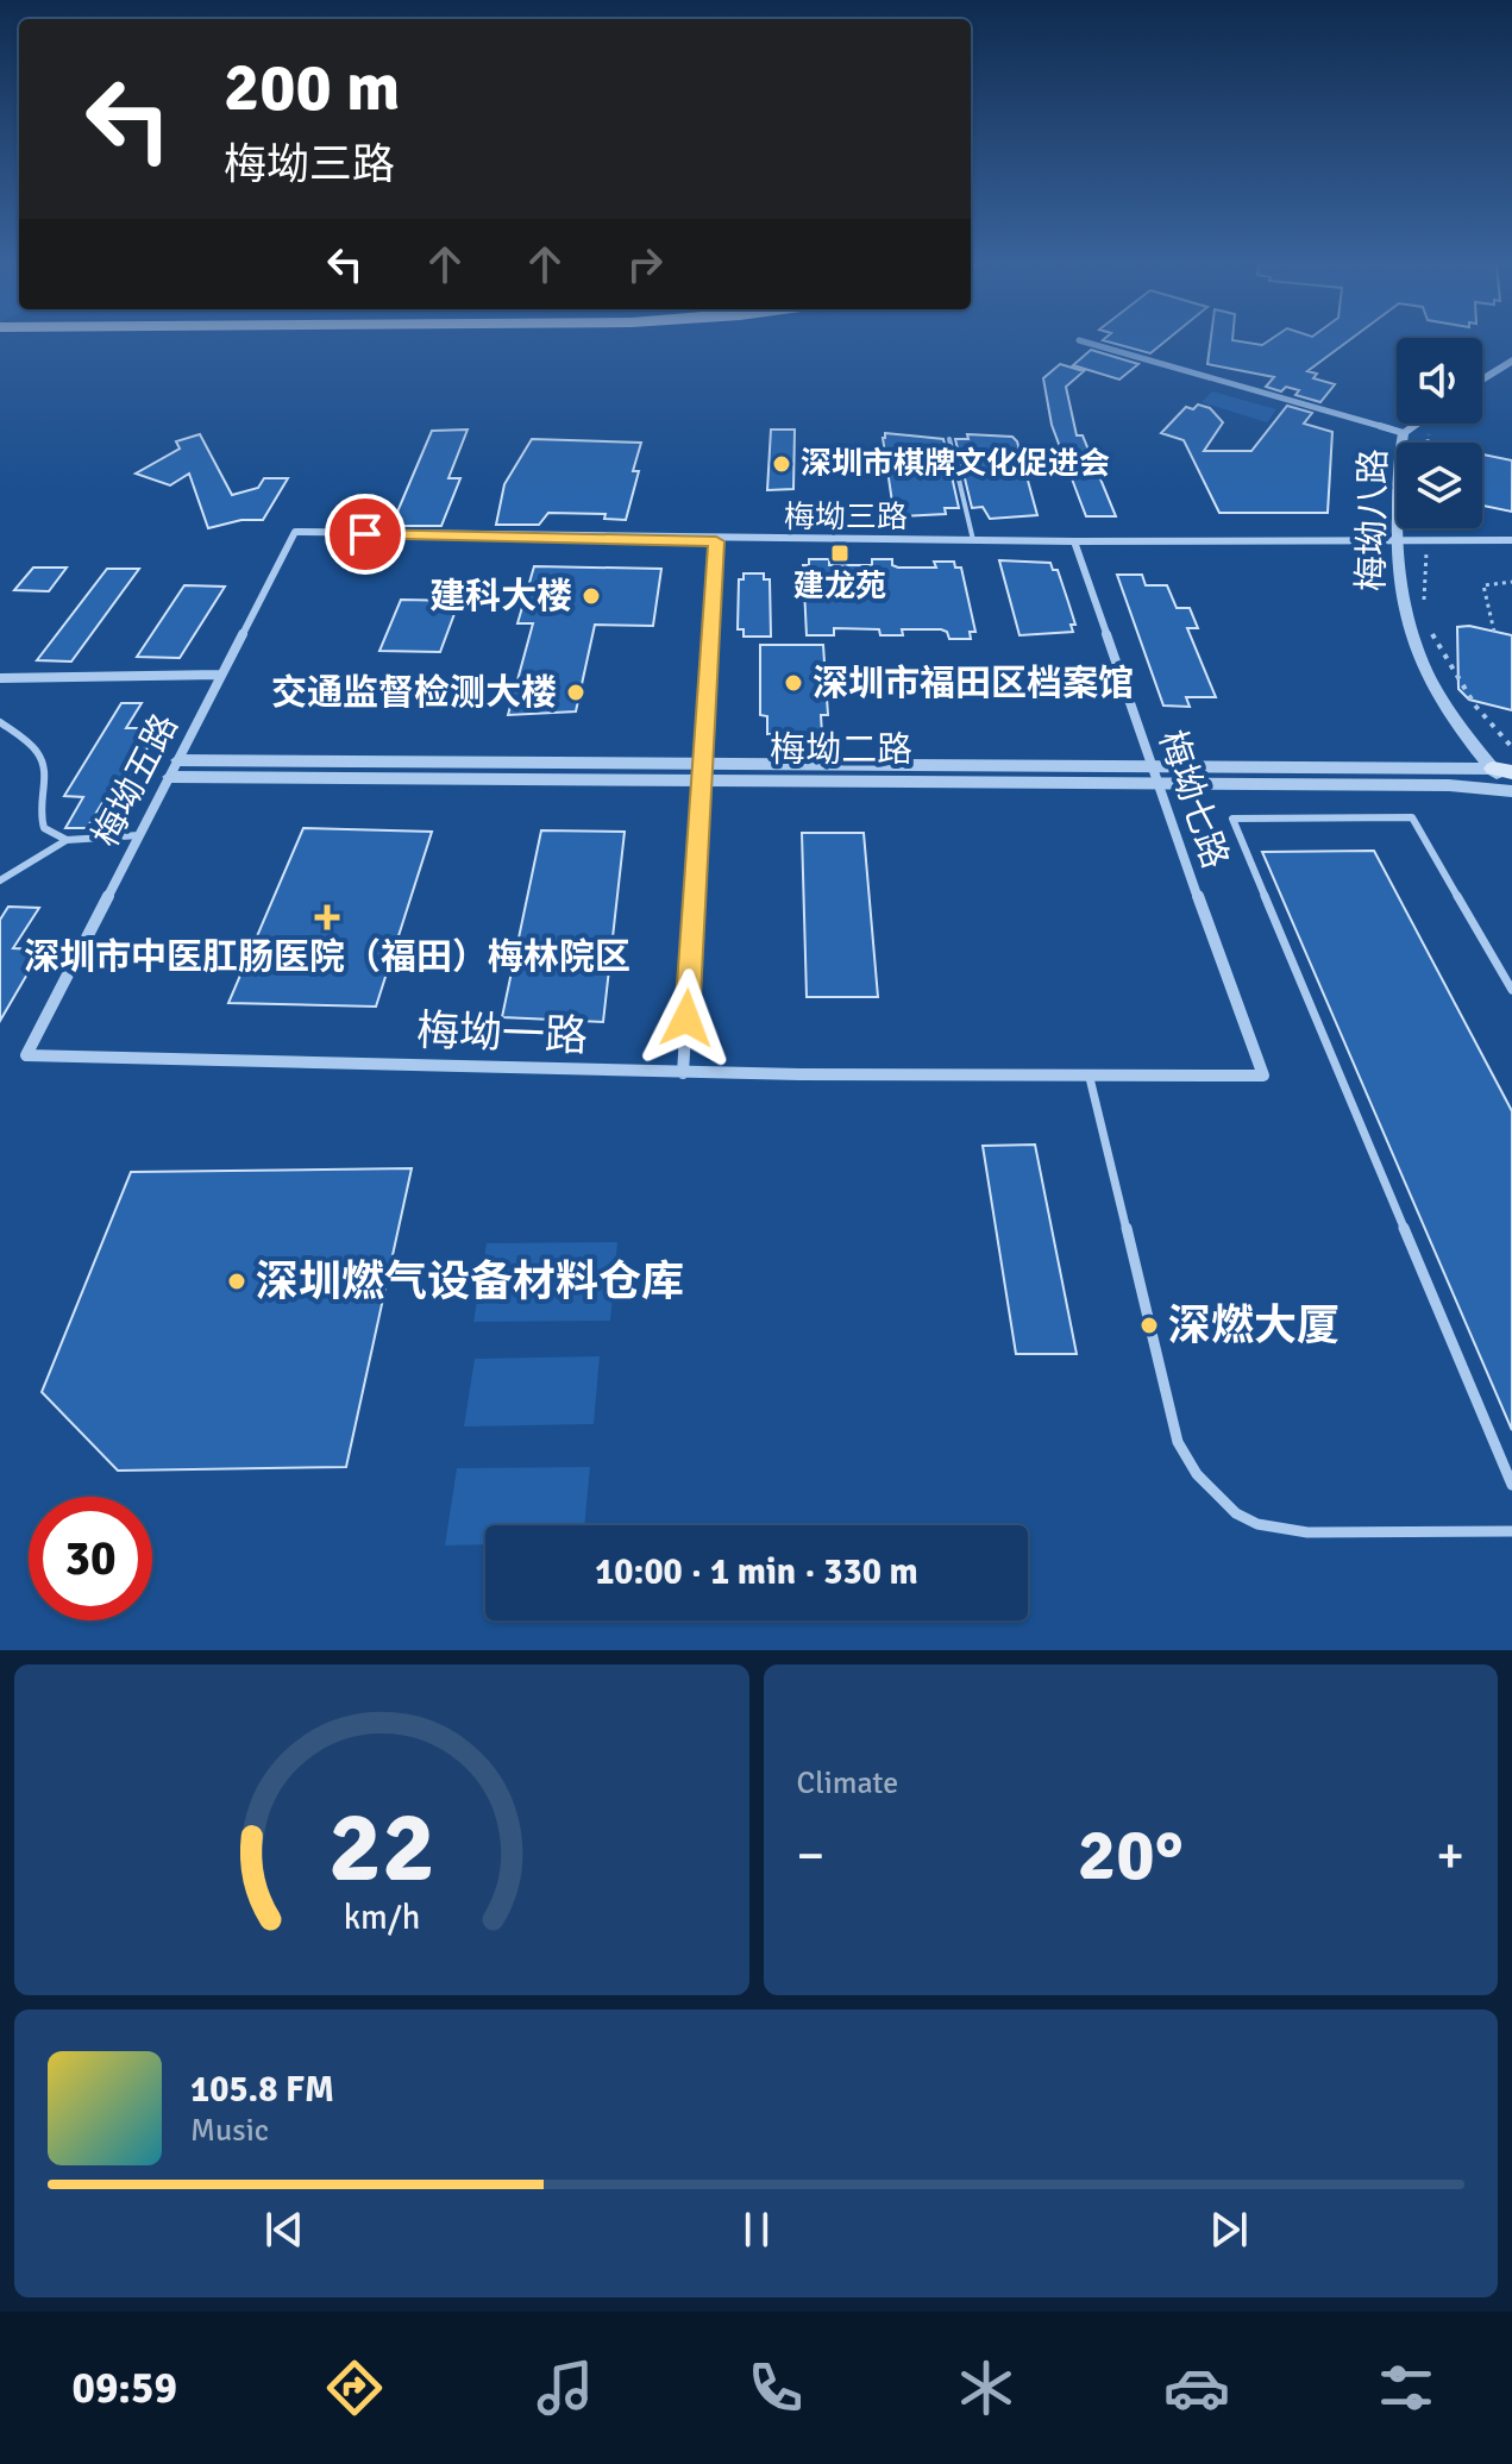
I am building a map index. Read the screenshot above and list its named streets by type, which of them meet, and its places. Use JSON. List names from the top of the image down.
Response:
{
  "streets": {
    "street": [
      "梅坳三路",
      "梅坳八路",
      "梅坳二路",
      "梅坳五路",
      "梅坳七路",
      "梅坳一路"
    ]
  },
  "crossings": [
    ["梅坳三路", "梅坳八路"],
    ["梅坳三路", "梅坳五路"],
    ["梅坳三路", "梅坳七路"],
    ["梅坳八路", "梅坳二路"],
    ["梅坳二路", "梅坳五路"],
    ["梅坳二路", "梅坳七路"],
    ["梅坳五路", "梅坳一路"],
    ["梅坳七路", "梅坳一路"]
  ],
  "places": {
    "other": [
      "深圳市棋牌文化促进会",
      "建科大楼",
      "深圳市福田区档案馆",
      "交通监督检测大楼",
      "深圳燃气设备材料仓库",
      "深燃大厦"
    ],
    "transit": ["建龙苑"],
    "health": ["深圳市中医肛肠医院（福田）梅林院区"]
  },
  "page": {
    "turn": ["200 m", "梅坳三路"],
    "limit": "30",
    "trip": "10:00 · 1 min · 330 m",
    "tile": "Climate",
    "heat": ["−", "20°", "+"],
    "song": ["105.8 FM", "Music"],
    "tabs": "09:59",
    "gauge": ["22", "km/h"]
  }
}
